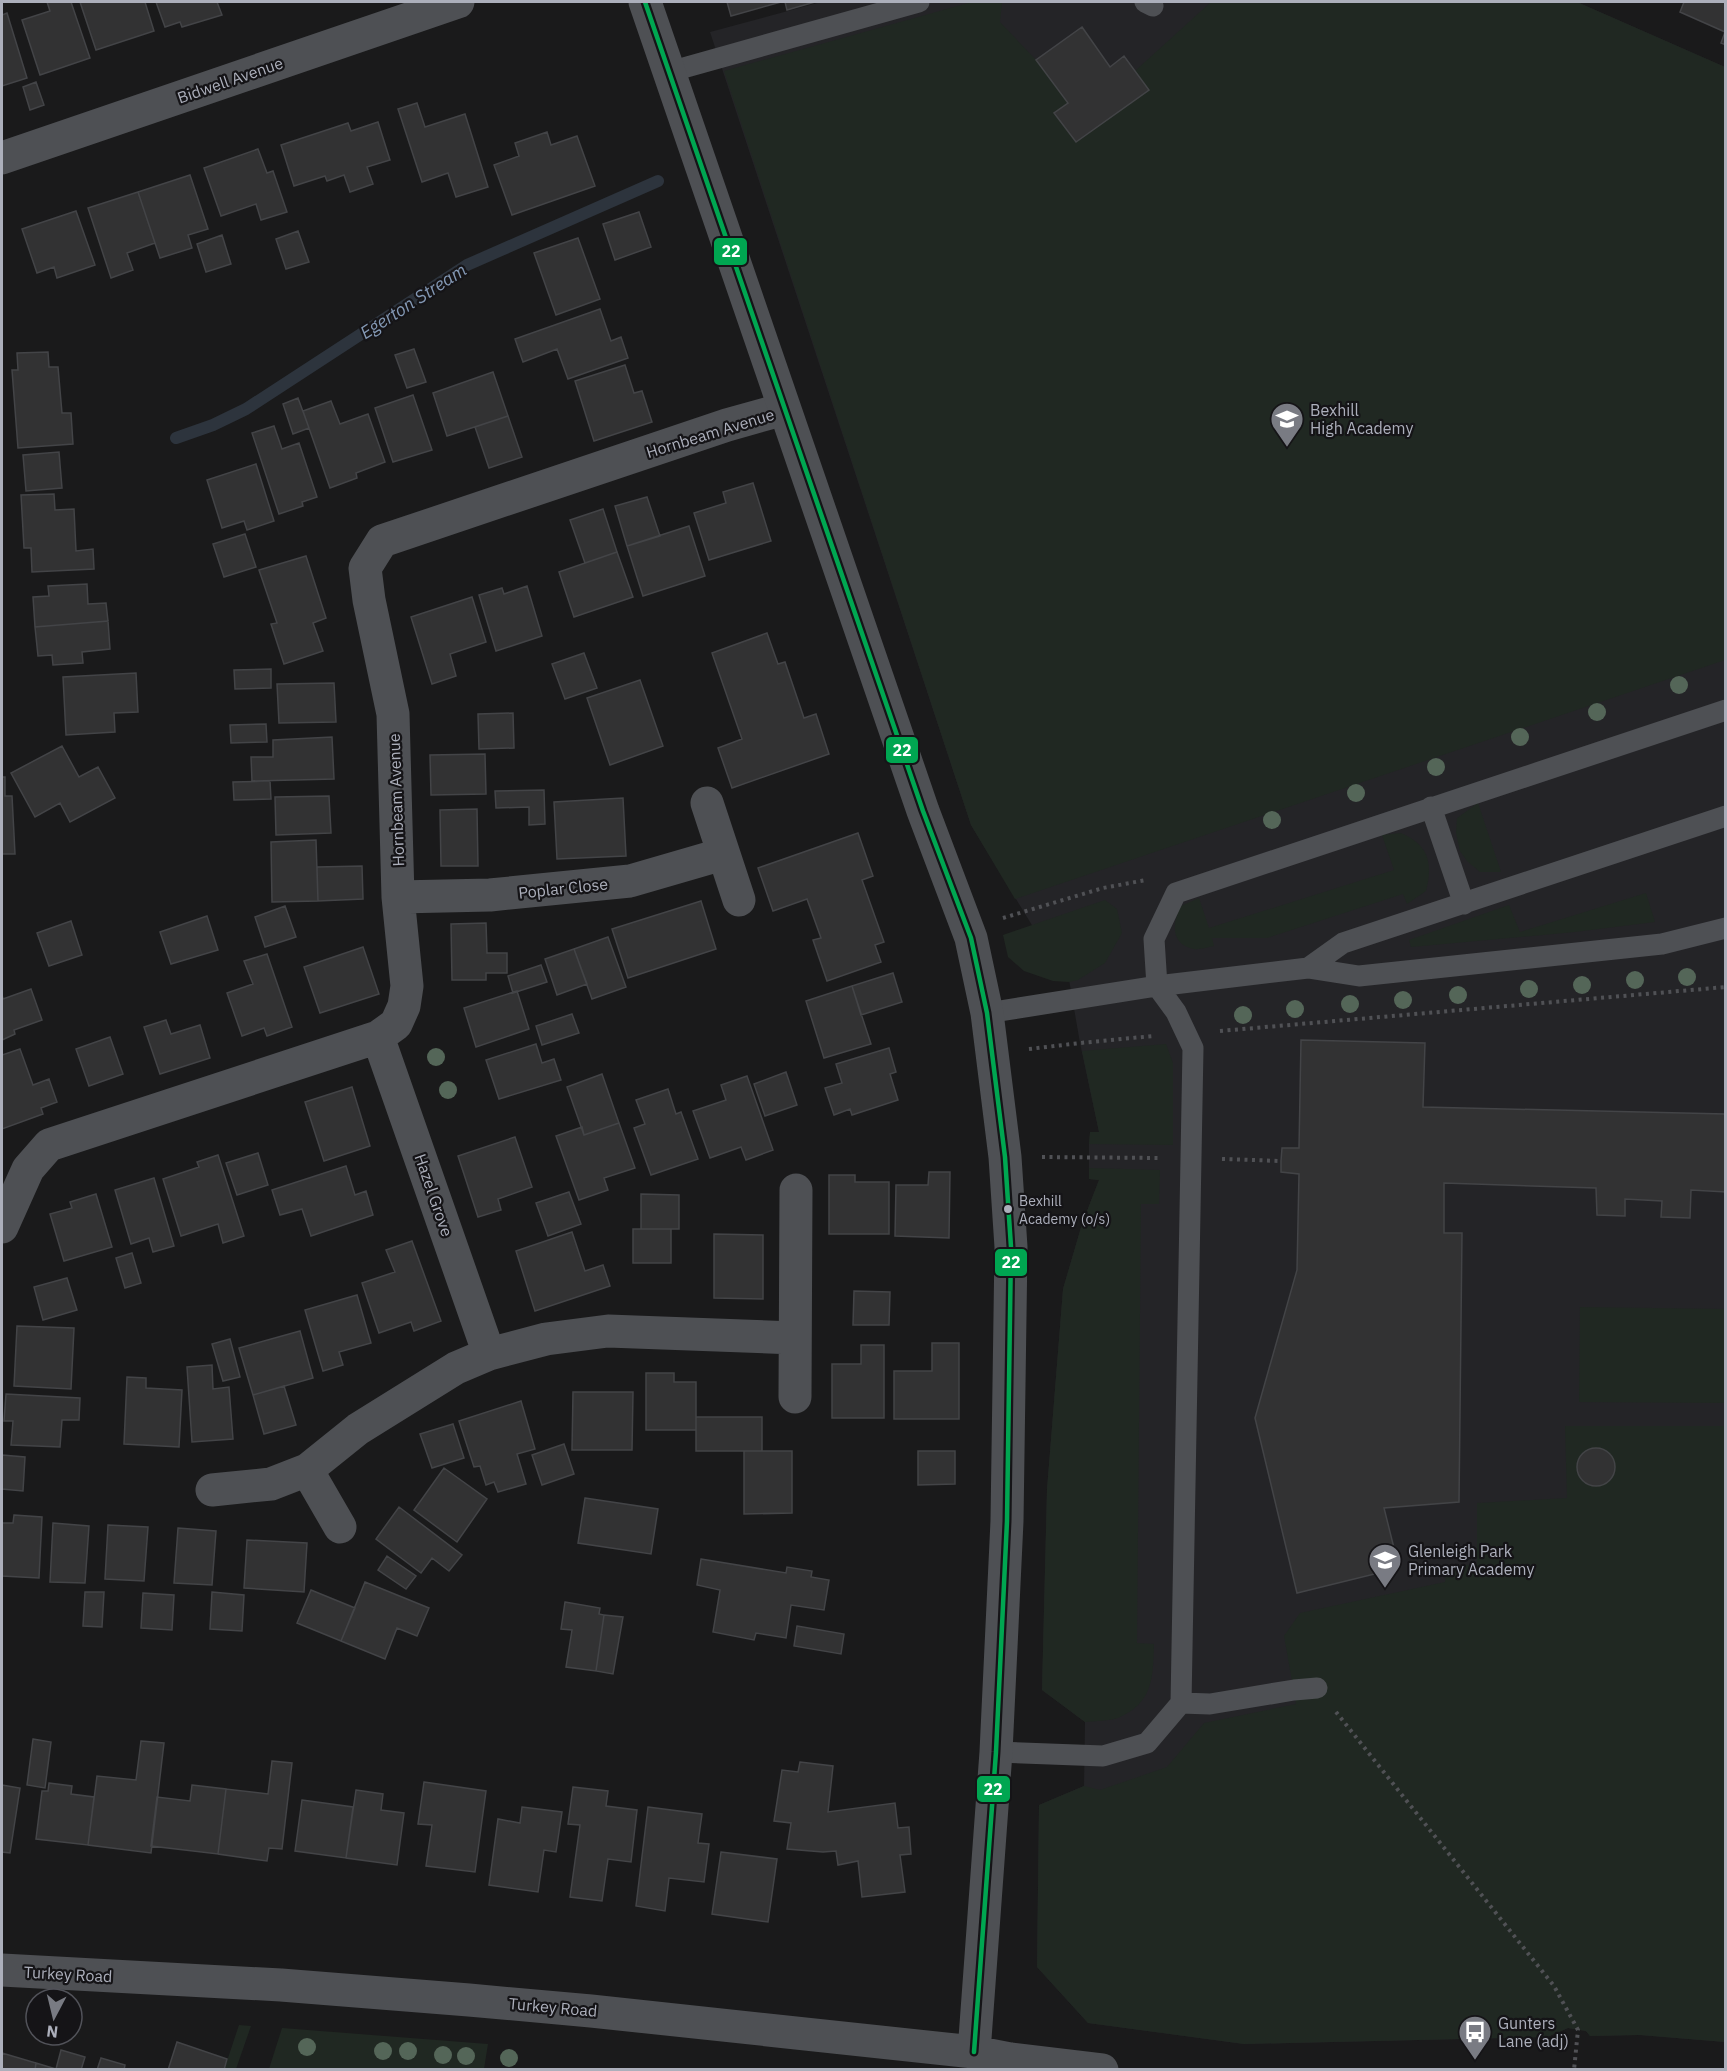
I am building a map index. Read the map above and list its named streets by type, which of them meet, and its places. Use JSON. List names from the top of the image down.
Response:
{
  "streets": {
    "street": [
      "Bidwell Avenue",
      "Hornbeam Avenue",
      "Poplar Close",
      "Hazel Grove",
      "Turkey Road"
    ]
  },
  "crossings": [
    ["Hornbeam Avenue", "Poplar Close"],
    ["Hornbeam Avenue", "Hazel Grove"]
  ],
  "water": ["Egerton Stream"],
  "places": {
    "school or university": ["Bexhill High Academy", "Glenleigh Park Primary Academy"],
    "other": ["Bexhill Academy (o/s)"],
    "bus stop": ["Gunters Lane (adj)"]
  },
  "lines": ["transit line 22"],
  "north": "bottom"
}
